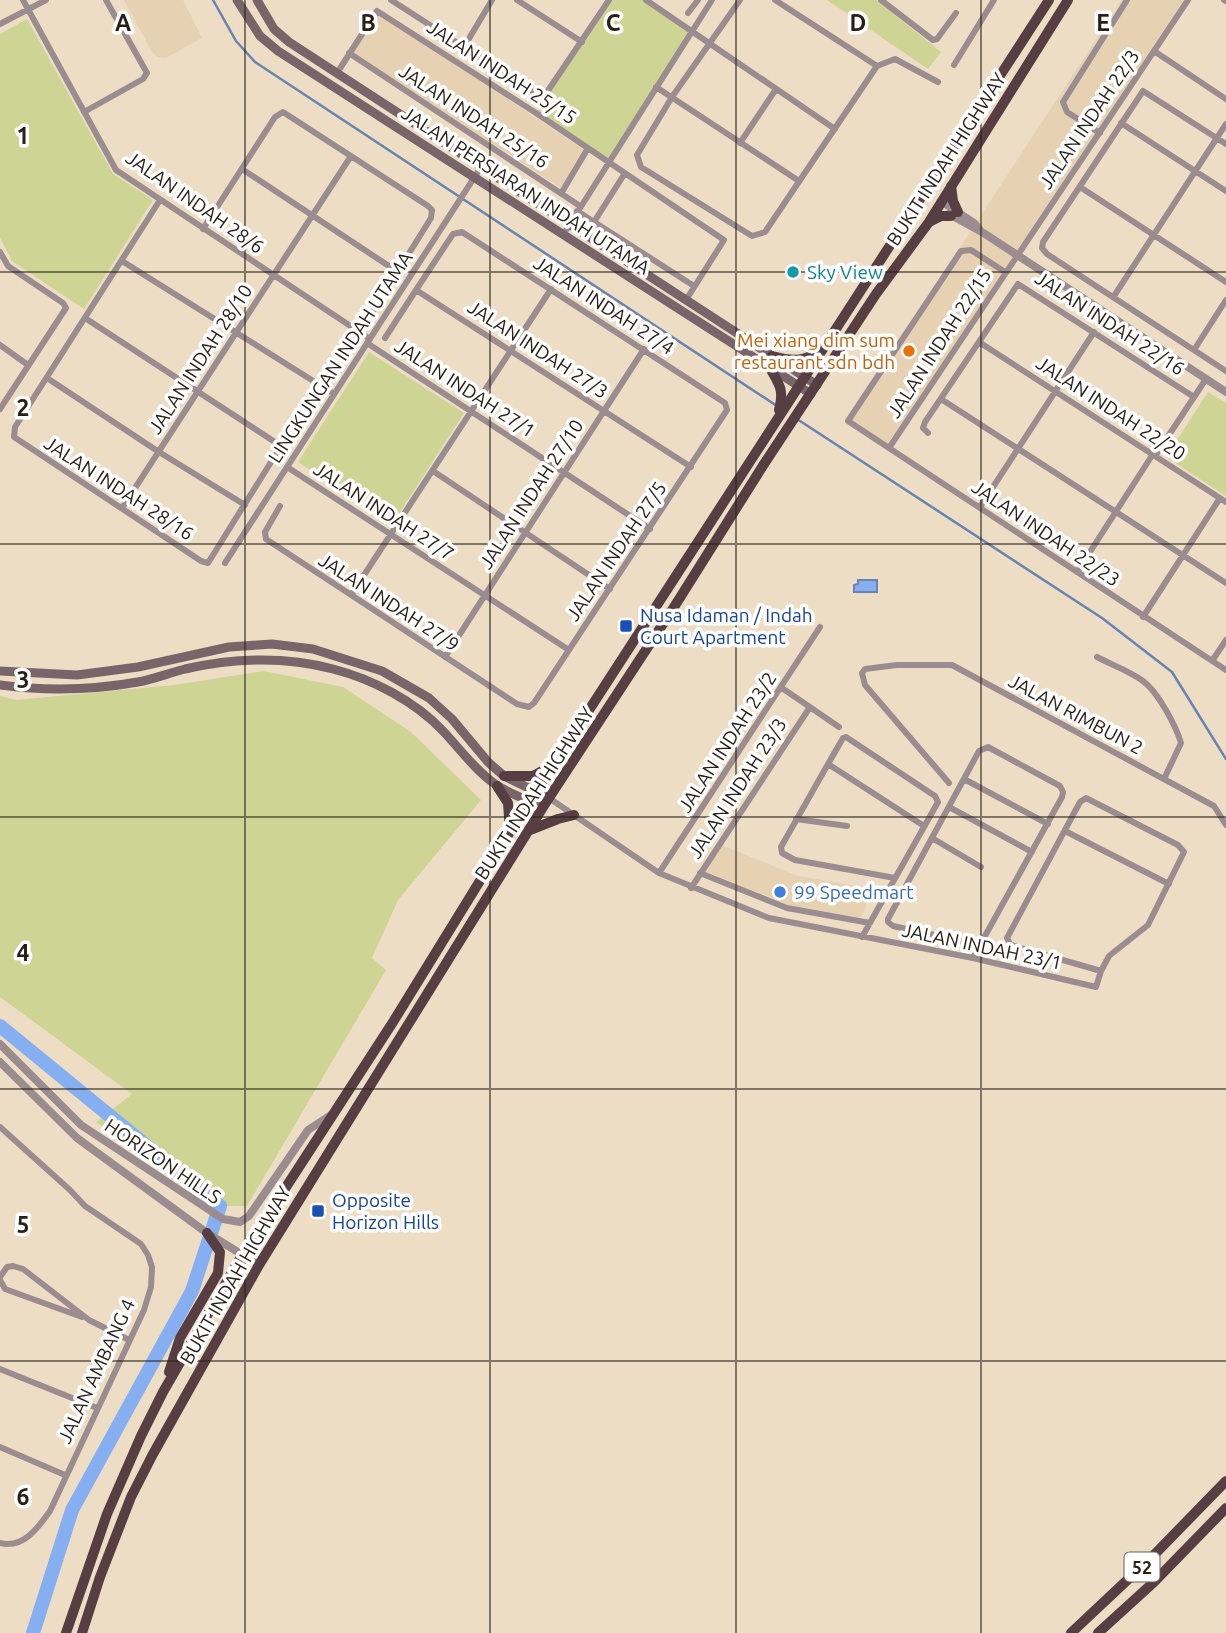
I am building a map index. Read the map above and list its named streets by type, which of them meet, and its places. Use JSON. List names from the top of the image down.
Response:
{
  "streets": {
    "highway": ["BUKIT INDAH HIGHWAY", "52"],
    "main road": ["JALAN PERSIARAN INDAH UTAMA"],
    "street": [
      "JALAN INDAH 25/15",
      "JALAN INDAH 25/16",
      "JALAN INDAH 22/3",
      "JALAN INDAH 28/6",
      "JALAN INDAH 27/4",
      "JALAN INDAH 22/16",
      "JALAN INDAH 22/15",
      "JALAN INDAH 27/3",
      "LINGKUNGAN INDAH UTAMA",
      "JALAN INDAH 28/10",
      "JALAN INDAH 27/1",
      "JALAN INDAH 22/20",
      "JALAN INDAH 28/16",
      "JALAN INDAH 27/10",
      "JALAN INDAH 27/7",
      "JALAN INDAH 22/23",
      "JALAN INDAH 27/5",
      "JALAN INDAH 27/9",
      "JALAN RIMBUN 2",
      "JALAN INDAH 23/2",
      "JALAN INDAH 23/3",
      "JALAN INDAH 23/1",
      "HORIZON HILLS",
      "JALAN AMBANG 4"
    ]
  },
  "crossings": [
    ["JALAN INDAH 25/15", "JALAN INDAH 25/16"],
    ["JALAN INDAH 22/3", "JALAN INDAH 22/15"],
    ["BUKIT INDAH HIGHWAY", "JALAN PERSIARAN INDAH UTAMA"],
    ["BUKIT INDAH HIGHWAY", "JALAN INDAH 23/1"],
    ["BUKIT INDAH HIGHWAY", "HORIZON HILLS"],
    ["JALAN PERSIARAN INDAH UTAMA", "LINGKUNGAN INDAH UTAMA"],
    ["JALAN INDAH 28/6", "LINGKUNGAN INDAH UTAMA"],
    ["JALAN INDAH 28/6", "JALAN INDAH 28/10"],
    ["JALAN INDAH 28/6", "JALAN INDAH 27/1"],
    ["JALAN INDAH 27/4", "JALAN INDAH 27/3"],
    ["JALAN INDAH 27/4", "JALAN INDAH 27/10"],
    ["JALAN INDAH 27/4", "JALAN INDAH 27/5"],
    ["JALAN INDAH 22/16", "JALAN INDAH 22/20"],
    ["JALAN INDAH 22/15", "JALAN INDAH 22/23"],
    ["JALAN INDAH 27/3", "JALAN INDAH 27/10"],
    ["JALAN INDAH 27/3", "JALAN INDAH 27/5"],
    ["LINGKUNGAN INDAH UTAMA", "JALAN INDAH 27/1"],
    ["LINGKUNGAN INDAH UTAMA", "JALAN INDAH 27/7"],
    ["JALAN INDAH 28/10", "JALAN INDAH 28/16"],
    ["JALAN INDAH 27/1", "JALAN INDAH 27/10"],
    ["JALAN INDAH 27/1", "JALAN INDAH 27/5"],
    ["JALAN INDAH 27/10", "JALAN INDAH 27/7"],
    ["JALAN INDAH 27/10", "JALAN INDAH 27/9"],
    ["JALAN INDAH 27/7", "JALAN INDAH 27/5"],
    ["JALAN INDAH 27/5", "JALAN INDAH 27/9"],
    ["JALAN INDAH 23/2", "JALAN INDAH 23/1"],
    ["JALAN INDAH 23/3", "JALAN INDAH 23/1"]
  ],
  "places": {
    "other": ["Sky View", "Mei xiang dim sum restaurant sdn bdh", "99 Speedmart"],
    "transit": ["Nusa Idaman / Indah Court Apartment", "Opposite Horizon Hills"]
  },
  "grid": {
    "columns": [
      "A",
      "B",
      "C",
      "D",
      "E"
    ],
    "rows": [
      "1",
      "2",
      "3",
      "4",
      "5",
      "6"
    ]
  }
}
